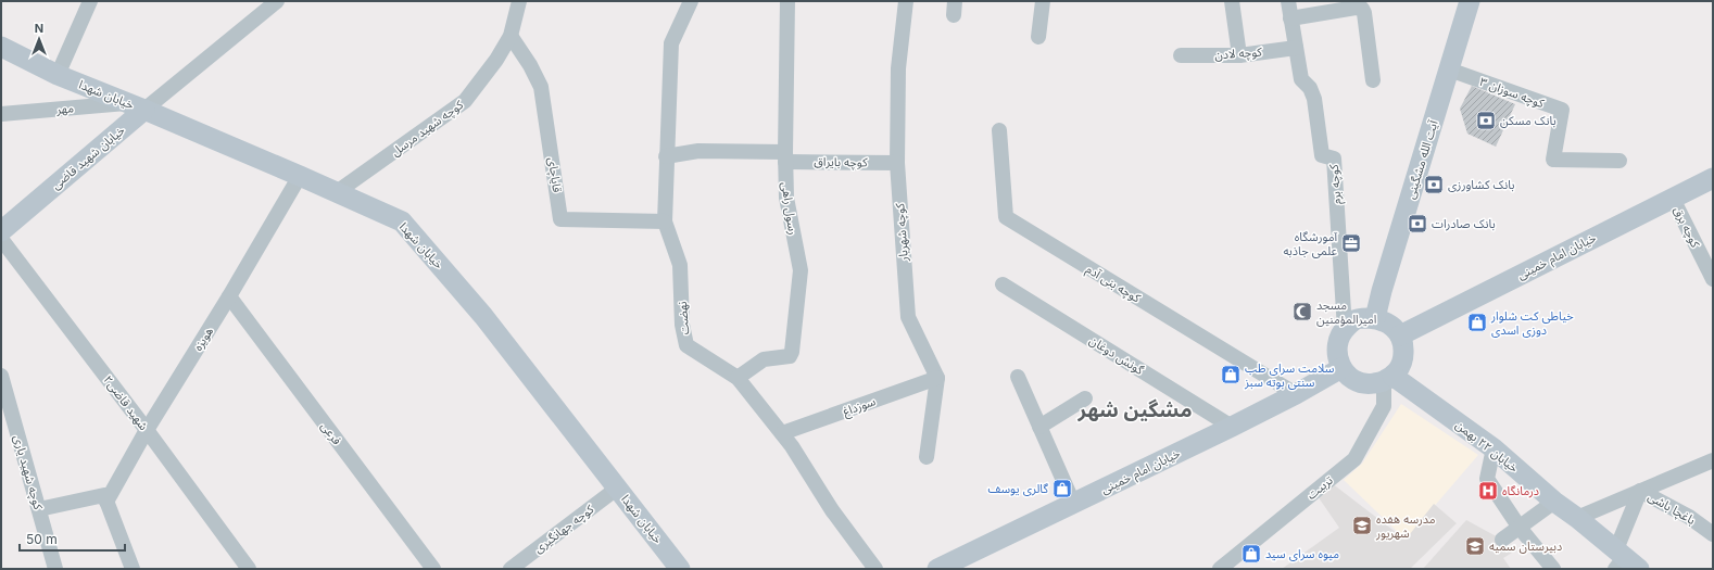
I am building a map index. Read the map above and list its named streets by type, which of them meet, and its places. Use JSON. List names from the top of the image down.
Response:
{
  "streets": {
    "main road": [
      "خیابان شهدا",
      "خیابان شهید قاضی",
      "آیت الله مشگینی",
      "خیابان امام خمینی",
      "خیابان ۲۲ بهمن"
    ],
    "street": [
      "کوچه لادن",
      "کوچه سوزان ۳",
      "مهر",
      "کوچه شهید مرسل",
      "کوچه بایراق",
      "قایاچای",
      "کوچه برم",
      "رسول راهی",
      "کوچه برق",
      "کوچه شهریار",
      "کوچه بنی آدم",
      "نهضت",
      "هویزه",
      "گونش دوغان",
      "شهید قاضی۲",
      "سوزداغ",
      "فرعی",
      "کوچه شهید یاری",
      "تربیت",
      "باغچا باشی",
      "کوچه جهانگیری"
    ]
  },
  "crossings": [
    ["کوچه لادن", "کوچه برم"],
    ["کوچه سوزان ۳", "آیت الله مشگینی"],
    ["خیابان شهدا", "مهر"],
    ["خیابان شهدا", "کوچه شهید مرسل"],
    ["خیابان شهدا", "خیابان شهید قاضی"],
    ["خیابان شهدا", "هویزه"],
    ["خیابان شهدا", "کوچه جهانگیری"],
    ["مهر", "خیابان شهید قاضی"],
    ["کوچه شهید مرسل", "قایاچای"],
    ["آیت الله مشگینی", "کوچه برم"],
    ["آیت الله مشگینی", "خیابان امام خمینی"],
    ["آیت الله مشگینی", "خیابان ۲۲ بهمن"],
    ["آیت الله مشگینی", "تربیت"],
    ["کوچه بایراق", "رسول راهی"],
    ["کوچه بایراق", "کوچه شهریار"],
    ["کوچه بایراق", "نهضت"],
    ["قایاچای", "نهضت"],
    ["کوچه برم", "خیابان امام خمینی"],
    ["کوچه برم", "خیابان ۲۲ بهمن"],
    ["کوچه برم", "تربیت"],
    ["رسول راهی", "نهضت"],
    ["کوچه برق", "خیابان امام خمینی"],
    ["کوچه شهریار", "سوزداغ"],
    ["خیابان امام خمینی", "کوچه بنی آدم"],
    ["خیابان امام خمینی", "گونش دوغان"],
    ["خیابان امام خمینی", "خیابان ۲۲ بهمن"],
    ["خیابان امام خمینی", "تربیت"],
    ["نهضت", "سوزداغ"],
    ["هویزه", "شهید قاضی۲"],
    ["هویزه", "فرعی"],
    ["خیابان ۲۲ بهمن", "تربیت"],
    ["خیابان ۲۲ بهمن", "باغچا باشی"]
  ],
  "districts": ["مشگین شهر"],
  "places": {
    "bank": ["بانک مسکن", "بانک کشاورزی", "بانک صادرات"],
    "office": ["آمورشگاه علمی جاذبه"],
    "mosque": ["مسجد امیرالمؤمنین"],
    "shop": [
      "خیاطی کت شلوار دوزی اسدی",
      "سلامت سرای طب سنتی بوته سبز",
      "گالری یوسف",
      "میوه سرای سید"
    ],
    "hospital": ["درمانگاه"],
    "school or university": ["مدرسه هفده شهریور", "دبیرستان سمیه"]
  },
  "scale_bar": "50 m",
  "north": "top"
}
